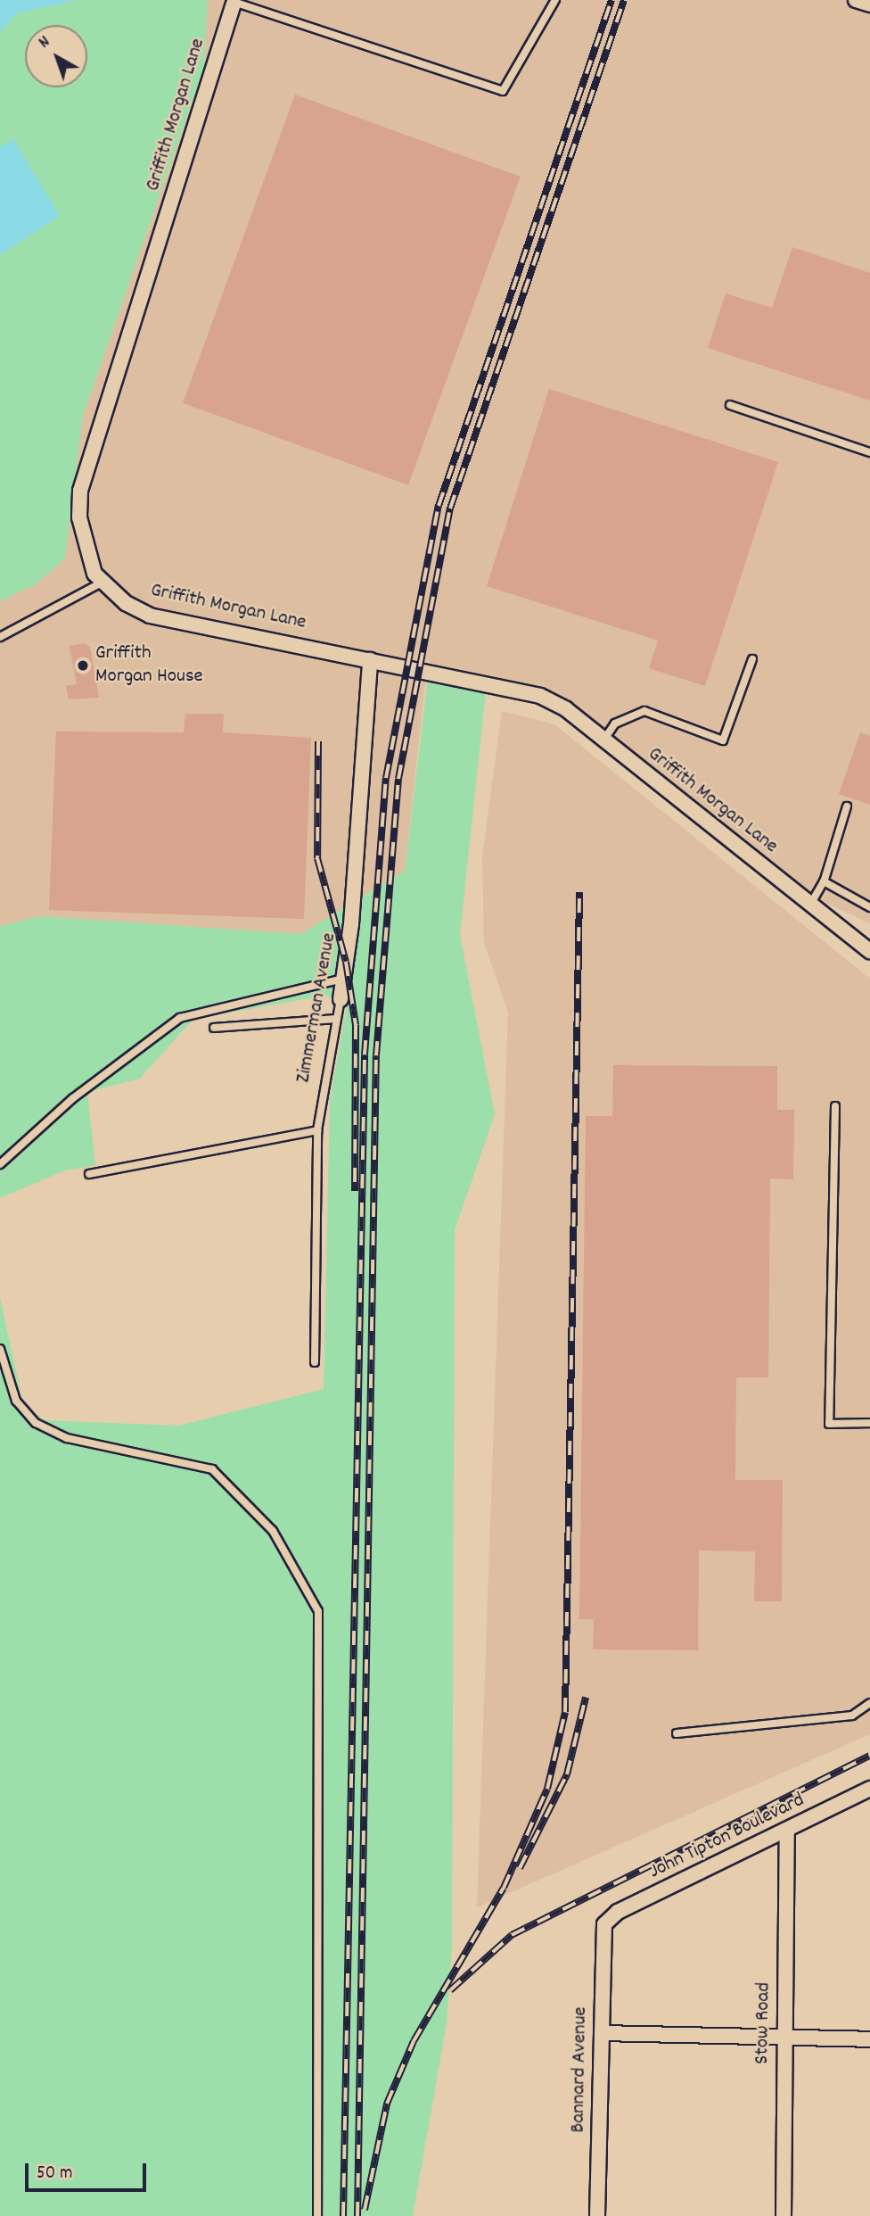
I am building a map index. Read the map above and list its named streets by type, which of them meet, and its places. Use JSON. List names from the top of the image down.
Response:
{
  "streets": {
    "street": [
      "Griffith Morgan Lane",
      "Zimmerman Avenue",
      "John Tipton Boulevard",
      "Stow Road",
      "Bannard Avenue"
    ]
  },
  "crossings": [
    ["Griffith Morgan Lane", "Zimmerman Avenue"],
    ["John Tipton Boulevard", "Stow Road"],
    ["John Tipton Boulevard", "Bannard Avenue"]
  ],
  "places": ["Griffith Morgan House"],
  "scale_bar": "50 m",
  "north": "top left"
}
